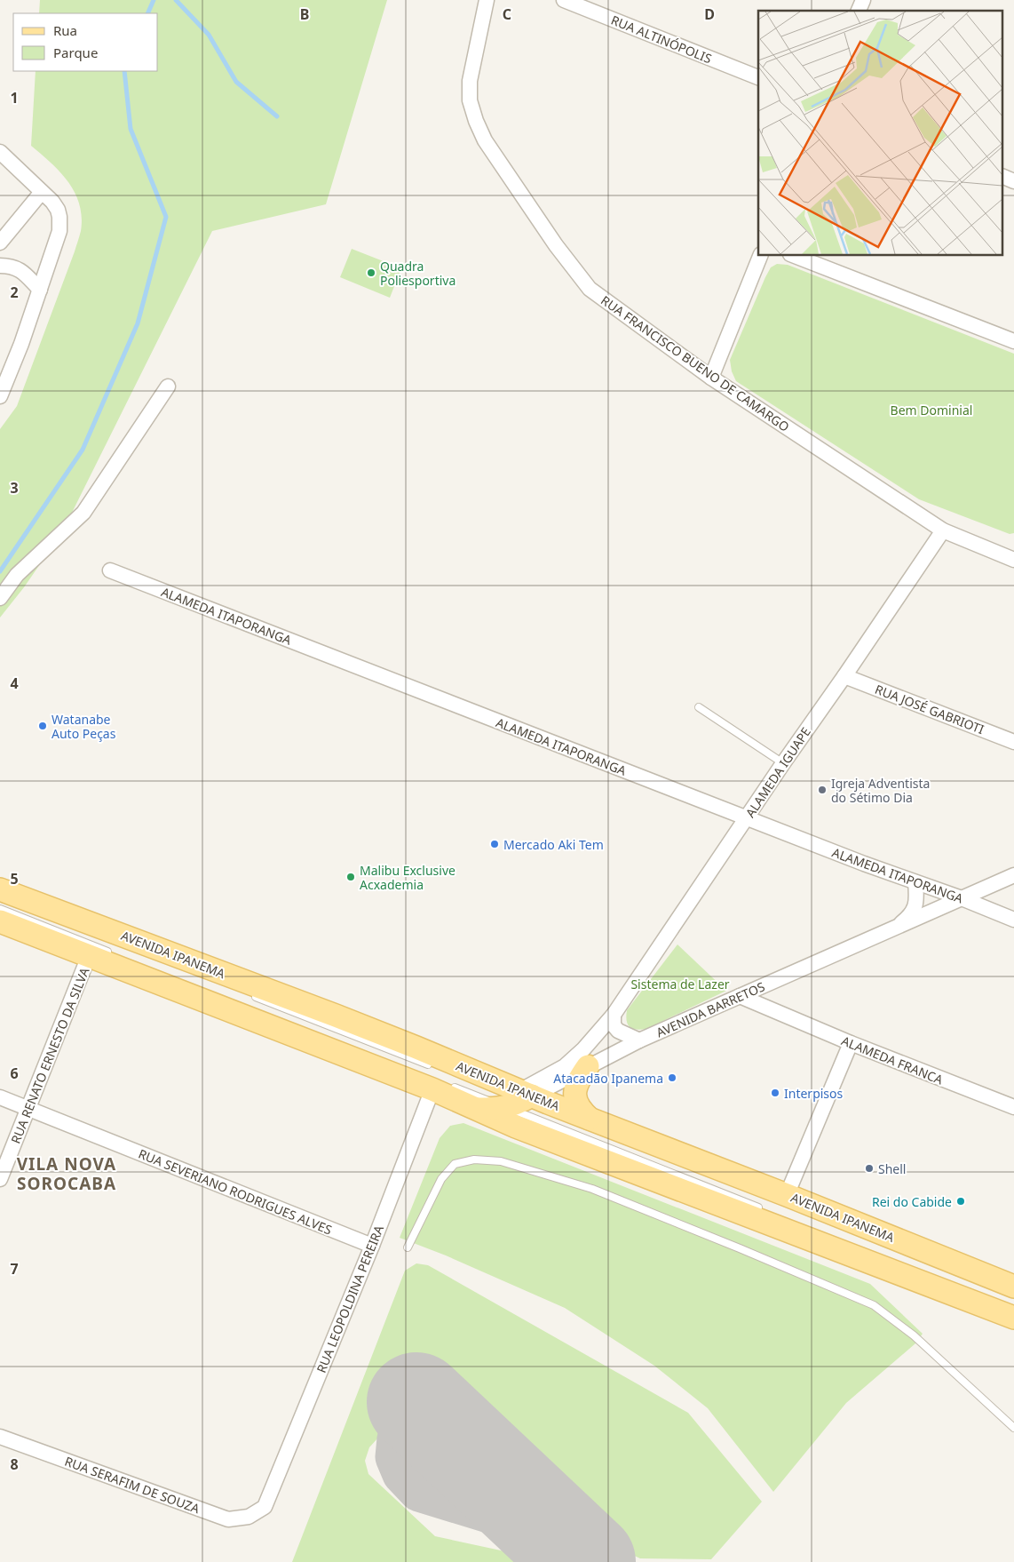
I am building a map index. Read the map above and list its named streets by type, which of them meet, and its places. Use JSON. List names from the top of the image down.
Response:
{
  "streets": {
    "main road": ["AVENIDA IPANEMA"],
    "street": [
      "RUA ALTINÓPOLIS",
      "RUA FRANCISCO BUENO DE CAMARGO",
      "ALAMEDA ITAPORANGA",
      "RUA JOSÉ GABRIOTI",
      "ALAMEDA IGUAPE",
      "AVENIDA BARRETOS",
      "RUA RENATO ERNESTO DA SILVA",
      "ALAMEDA FRANCA",
      "RUA SEVERIANO RODRIGUES ALVES",
      "RUA LEOPOLDINA PEREIRA",
      "RUA SERAFIM DE SOUZA"
    ]
  },
  "crossings": [
    ["RUA FRANCISCO BUENO DE CAMARGO", "ALAMEDA IGUAPE"],
    ["ALAMEDA ITAPORANGA", "ALAMEDA IGUAPE"],
    ["ALAMEDA ITAPORANGA", "AVENIDA BARRETOS"],
    ["RUA JOSÉ GABRIOTI", "ALAMEDA IGUAPE"],
    ["ALAMEDA IGUAPE", "AVENIDA IPANEMA"],
    ["ALAMEDA IGUAPE", "AVENIDA BARRETOS"],
    ["AVENIDA IPANEMA", "AVENIDA BARRETOS"],
    ["AVENIDA BARRETOS", "ALAMEDA FRANCA"],
    ["RUA RENATO ERNESTO DA SILVA", "RUA SEVERIANO RODRIGUES ALVES"],
    ["RUA SEVERIANO RODRIGUES ALVES", "RUA LEOPOLDINA PEREIRA"],
    ["RUA LEOPOLDINA PEREIRA", "RUA SERAFIM DE SOUZA"]
  ],
  "districts": ["VILA NOVA SOROCABA"],
  "parks": ["Bem Dominial", "Sistema de Lazer"],
  "places": [
    "Quadra Poliesportiva",
    "Watanabe Auto Peças",
    "Igreja Adventista do Sétimo Dia",
    "Mercado Aki Tem",
    "Malibu Exclusive Acxademia",
    "Atacadão Ipanema",
    "Interpisos",
    "Shell",
    "Rei do Cabide"
  ],
  "legend": ["Rua", "Parque"],
  "grid": {
    "columns": ["B", "C", "D"],
    "rows": [
      "1",
      "2",
      "3",
      "4",
      "5",
      "6",
      "7",
      "8"
    ]
  }
}
